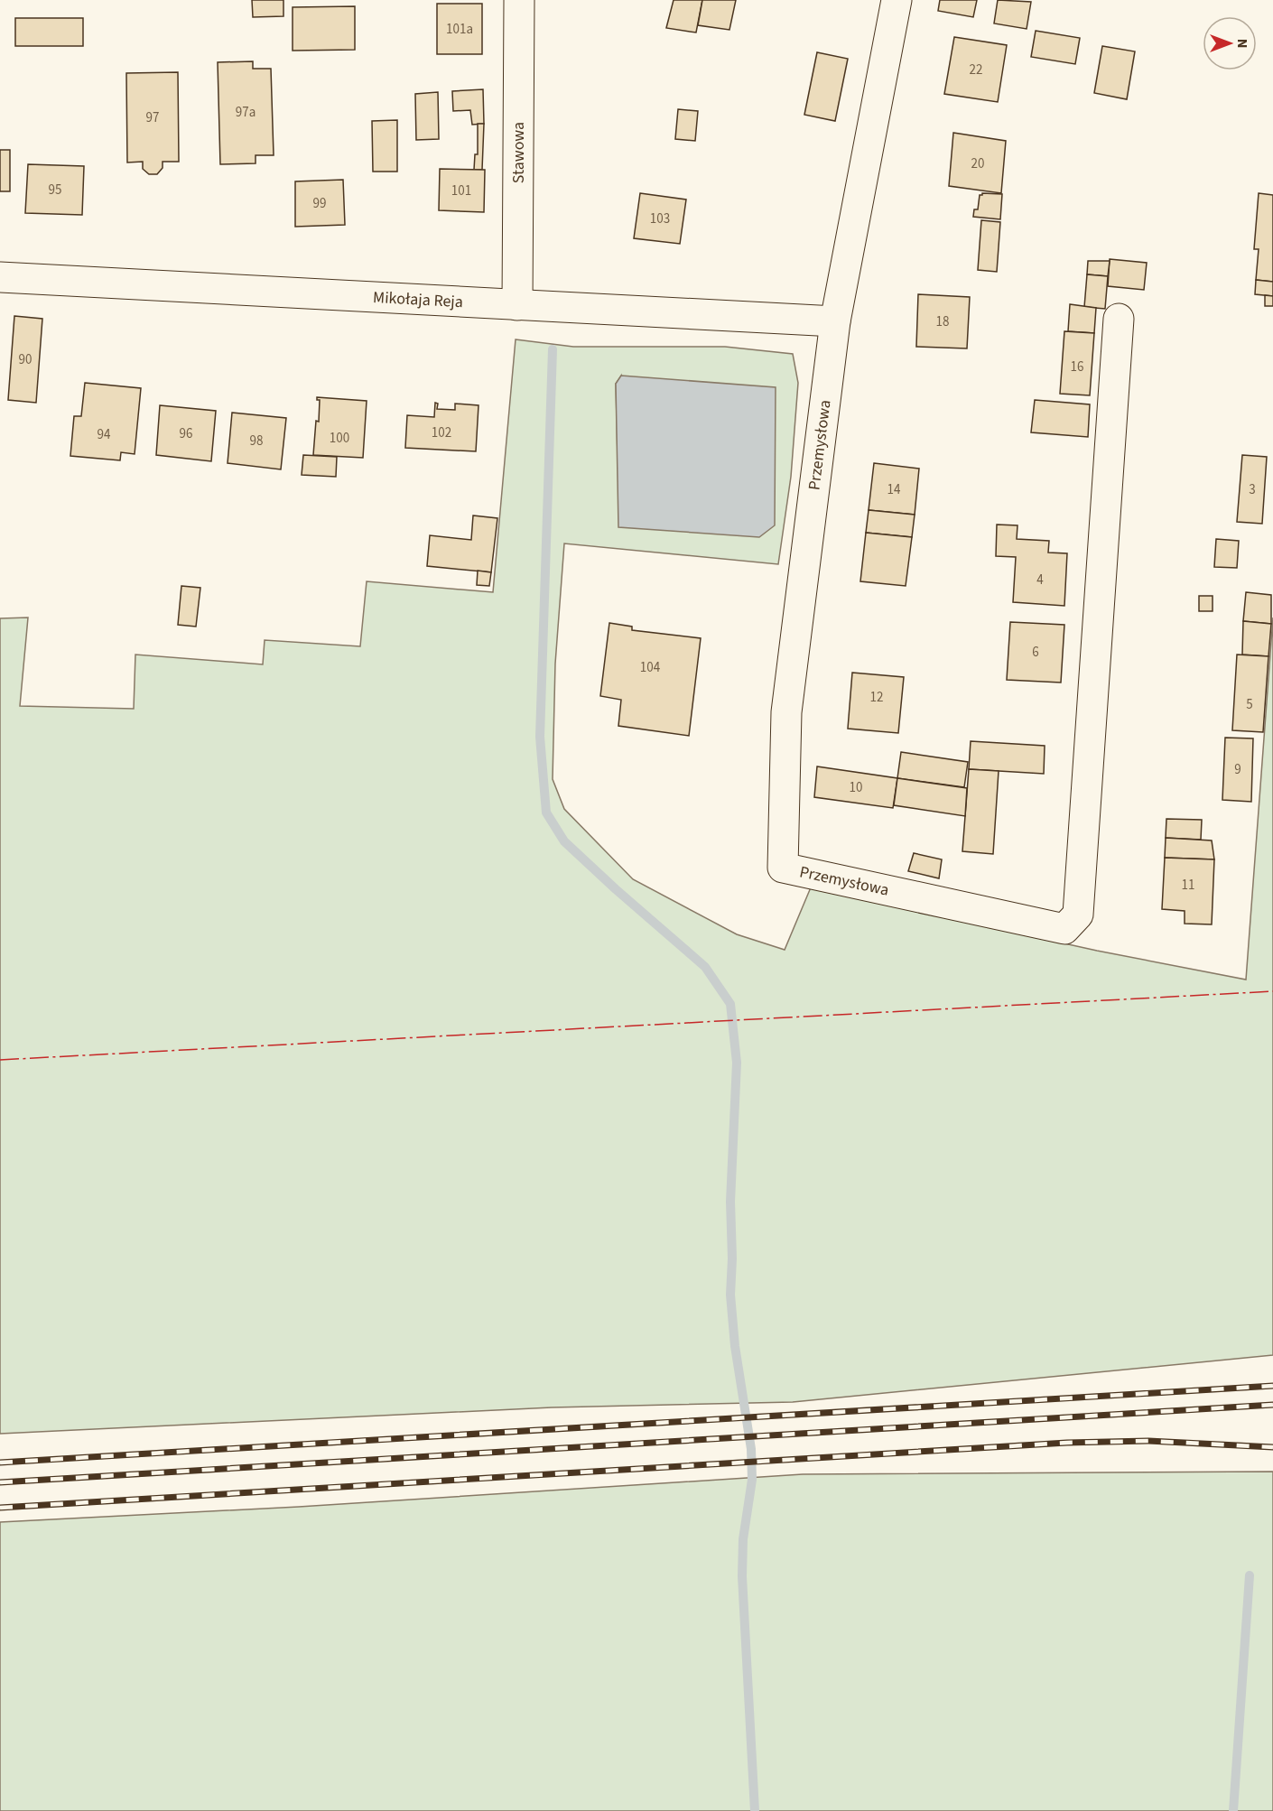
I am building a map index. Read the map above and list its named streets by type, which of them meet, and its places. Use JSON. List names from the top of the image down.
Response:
{
  "streets": {
    "street": ["Stawowa", "Mikołaja Reja", "Przemysłowa"]
  },
  "crossings": [
    ["Stawowa", "Mikołaja Reja"],
    ["Mikołaja Reja", "Przemysłowa"]
  ],
  "house_numbers": [
    "101a",
    "22",
    "97a",
    "97",
    "20",
    "95",
    "101",
    "99",
    "103",
    "18",
    "90",
    "16",
    "102",
    "96",
    "94",
    "100",
    "98",
    "14",
    "3",
    "4",
    "6",
    "104",
    "12",
    "5",
    "9",
    "10",
    "11"
  ],
  "north": "right"
}
